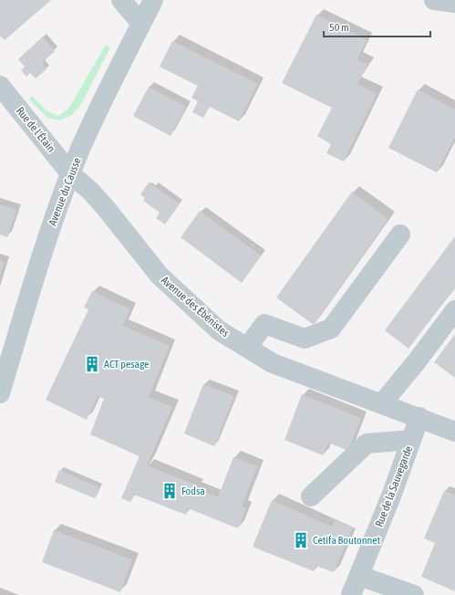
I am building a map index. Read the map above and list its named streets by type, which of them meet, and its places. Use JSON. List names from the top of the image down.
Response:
{
  "streets": {
    "street": [
      "Rue de l'Étain",
      "Avenue du Causse",
      "Avenue des Ébénistes",
      "Rue de la Sauvegarde"
    ]
  },
  "crossings": [
    ["Rue de l'Étain", "Avenue du Causse"],
    ["Rue de l'Étain", "Avenue des Ébénistes"],
    ["Avenue du Causse", "Avenue des Ébénistes"],
    ["Avenue des Ébénistes", "Rue de la Sauvegarde"]
  ],
  "places": {
    "building": ["ACT pesage", "Fodsa", "Cetifa Boutonnet"]
  },
  "scale_bar": "50 m"
}
